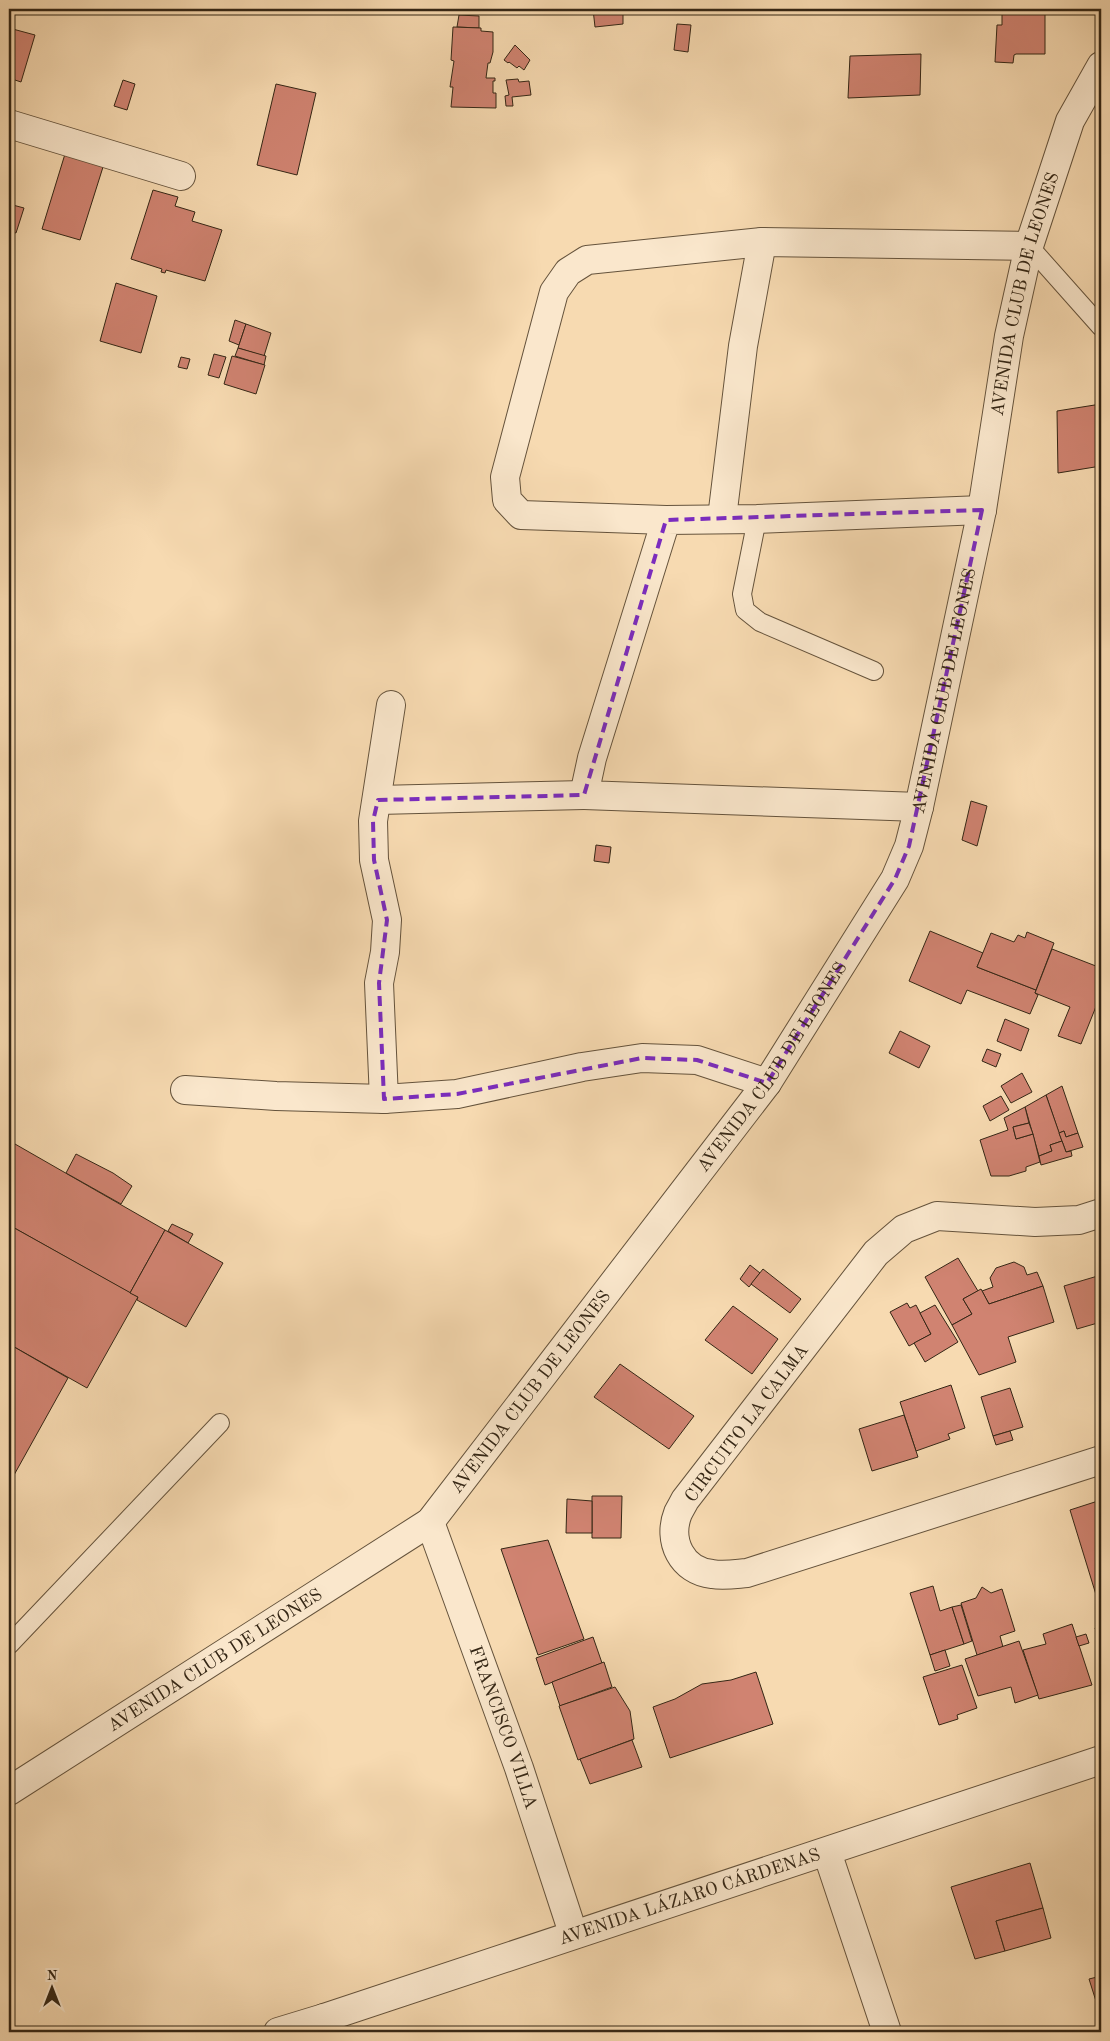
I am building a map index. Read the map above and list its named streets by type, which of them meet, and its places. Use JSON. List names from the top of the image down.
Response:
{
  "streets": {
    "street": [
      "AVENIDA CLUB DE LEONES",
      "CIRCUITO LA CALMA",
      "FRANCISCO VILLA",
      "AVENIDA LÁZARO CÁRDENAS"
    ]
  },
  "crossings": [
    ["AVENIDA CLUB DE LEONES", "FRANCISCO VILLA"],
    ["FRANCISCO VILLA", "AVENIDA LÁZARO CÁRDENAS"]
  ],
  "north": "top"
}
